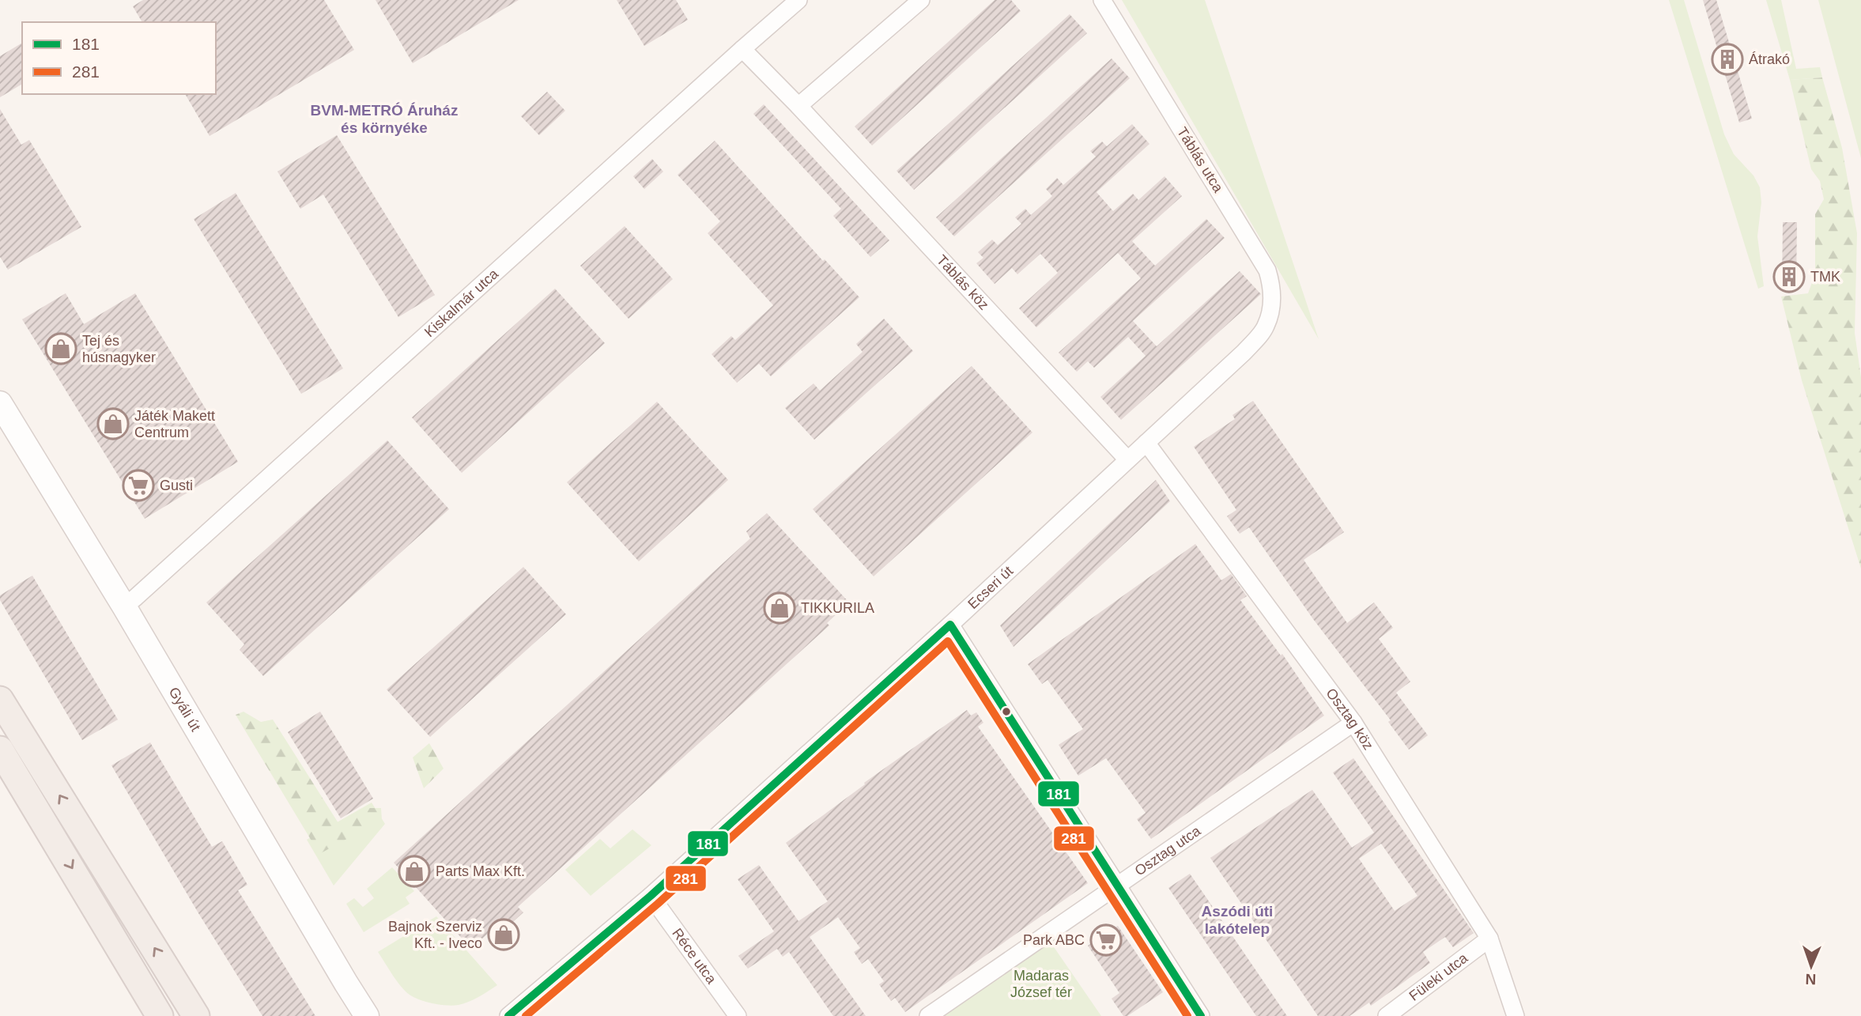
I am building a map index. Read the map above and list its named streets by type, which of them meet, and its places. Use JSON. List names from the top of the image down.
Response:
{
  "streets": {
    "street": [
      "Táblás utca",
      "Táblás köz",
      "Kiskalmár utca",
      "Ecseri út",
      "Gyáli út",
      "Osztag köz",
      "Osztag utca",
      "Réce utca",
      "Füleki utca"
    ]
  },
  "crossings": [
    ["Táblás utca", "Ecseri út"],
    ["Táblás köz", "Kiskalmár utca"],
    ["Táblás köz", "Ecseri út"],
    ["Kiskalmár utca", "Gyáli út"],
    ["Ecseri út", "Osztag köz"],
    ["Ecseri út", "Réce utca"],
    ["Osztag köz", "Osztag utca"],
    ["Osztag köz", "Füleki utca"]
  ],
  "districts": ["BVM-METRÓ Áruház és környéke", "Aszódi úti lakótelep"],
  "parks": ["Madaras József tér"],
  "places": {
    "building": ["Átrakó", "TMK"],
    "shop": [
      "Tej és húsnagyker",
      "Játék Makett Centrum",
      "TIKKURILA",
      "Parts Max Kft.",
      "Bajnok Szerviz Kft. - Iveco"
    ],
    "supermarket": ["Gusti", "Park ABC"]
  },
  "lines": ["transit line 181", "transit line 281"],
  "legend": ["181", "281"],
  "north": "bottom"
}
